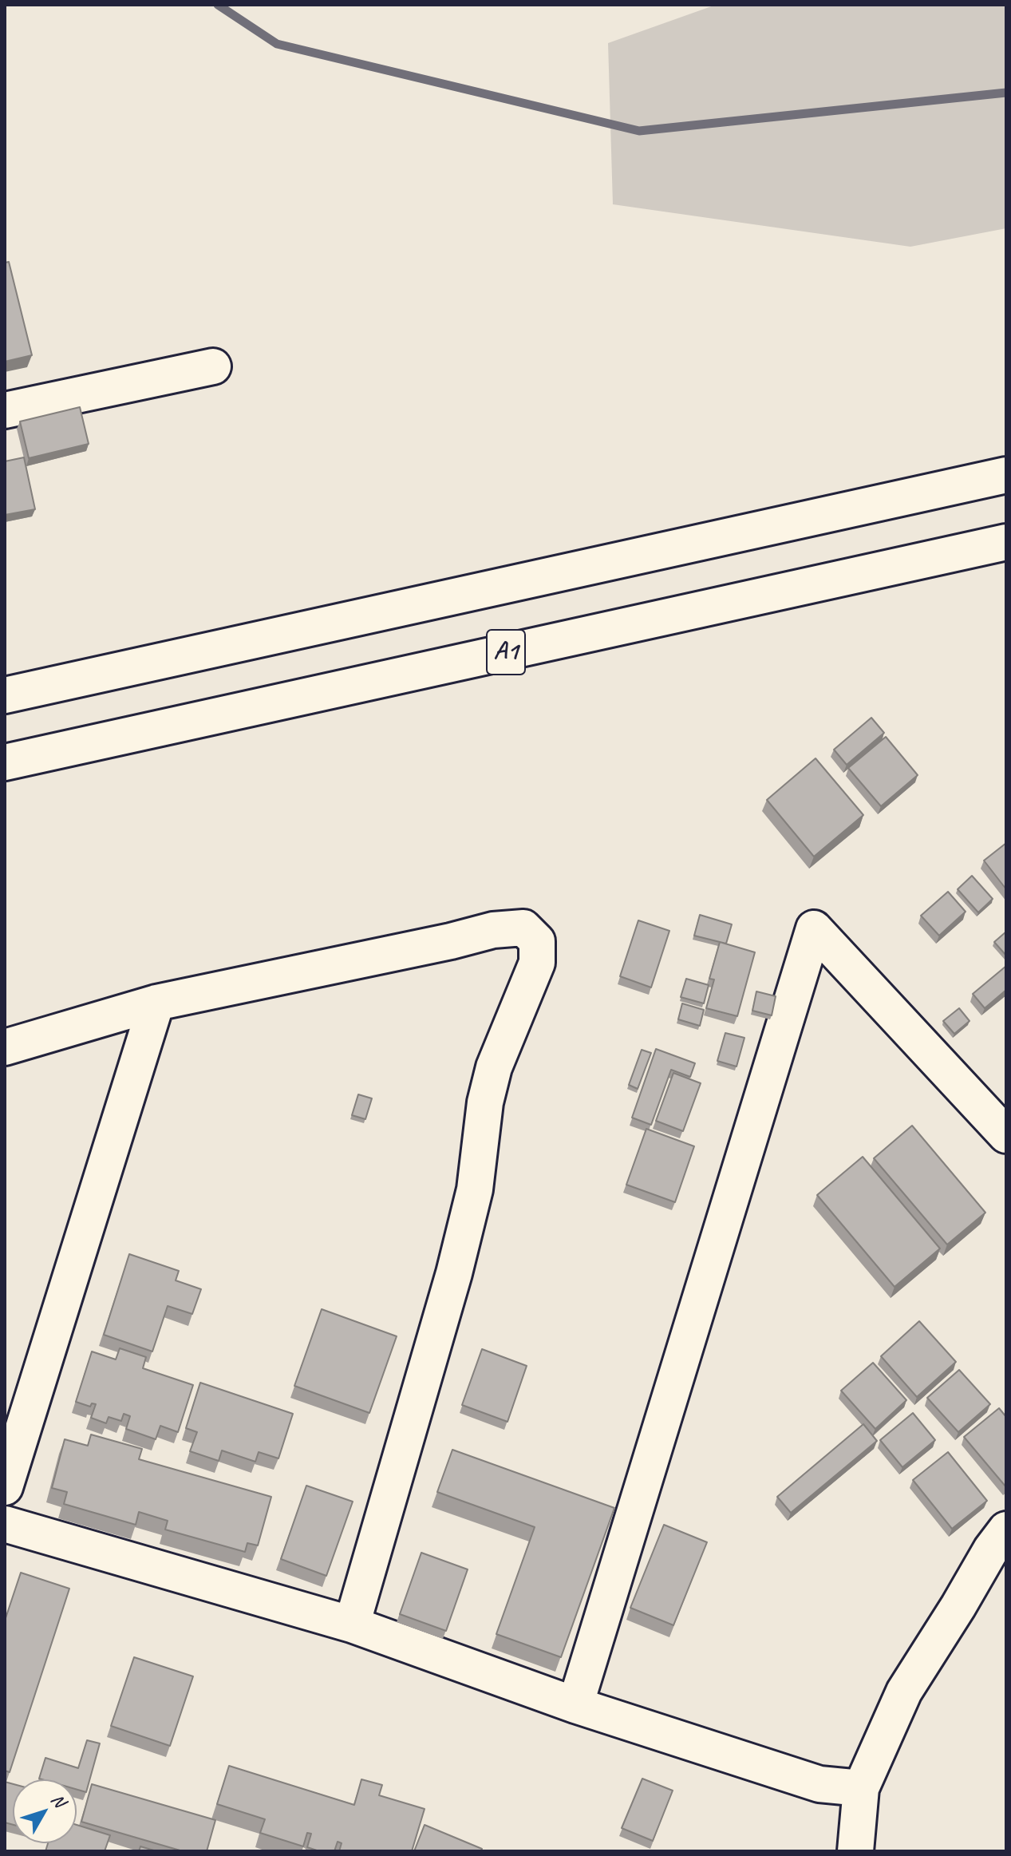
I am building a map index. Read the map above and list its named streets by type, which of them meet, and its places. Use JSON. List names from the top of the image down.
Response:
{
  "streets": {
    "street": ["A1"]
  },
  "north": "top right"
}
